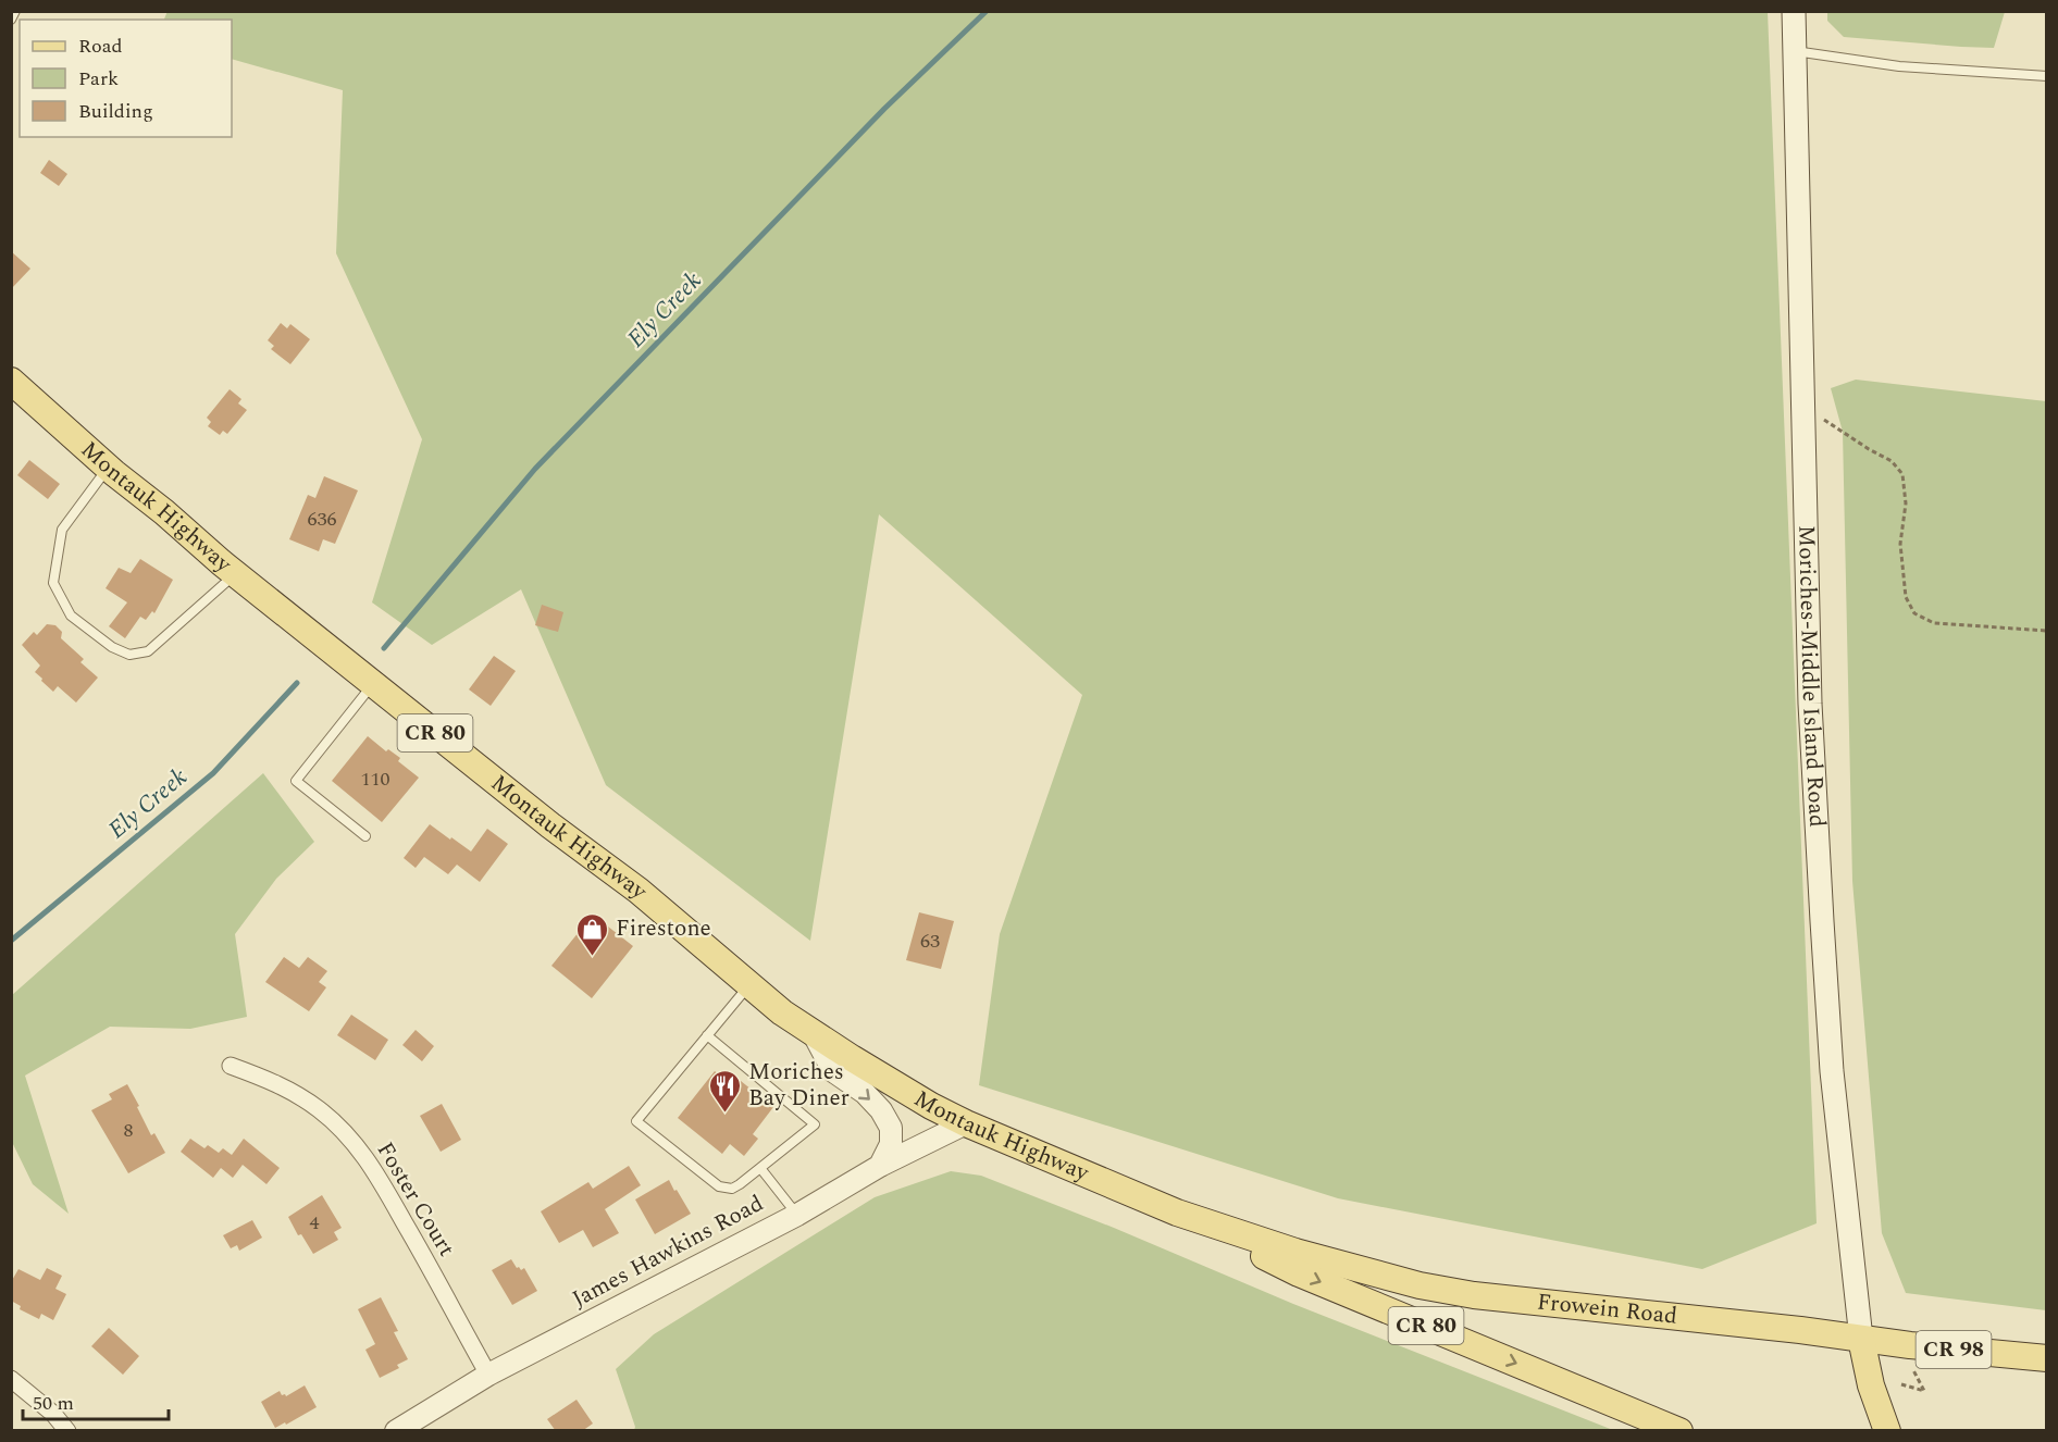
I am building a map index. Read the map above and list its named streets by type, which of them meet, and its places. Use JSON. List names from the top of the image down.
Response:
{
  "streets": {
    "main road": [
      "Montauk Highway",
      "Moriches-Middle Island Road",
      "CR 80",
      "Frowein Road",
      "CR 98"
    ],
    "street": ["Foster Court", "James Hawkins Road"]
  },
  "crossings": [
    ["Montauk Highway", "CR 80"],
    ["Montauk Highway", "James Hawkins Road"],
    ["Montauk Highway", "Frowein Road"],
    ["Moriches-Middle Island Road", "Frowein Road"],
    ["CR 80", "Frowein Road"],
    ["Foster Court", "James Hawkins Road"]
  ],
  "water": ["Ely Creek"],
  "places": {
    "shop": ["Firestone"],
    "restaurant": ["Moriches Bay Diner"]
  },
  "house_numbers": [
    "636",
    "110",
    "63",
    "8",
    "4"
  ],
  "legend": ["Road", "Park", "Building"],
  "scale_bar": "50 m"
}
